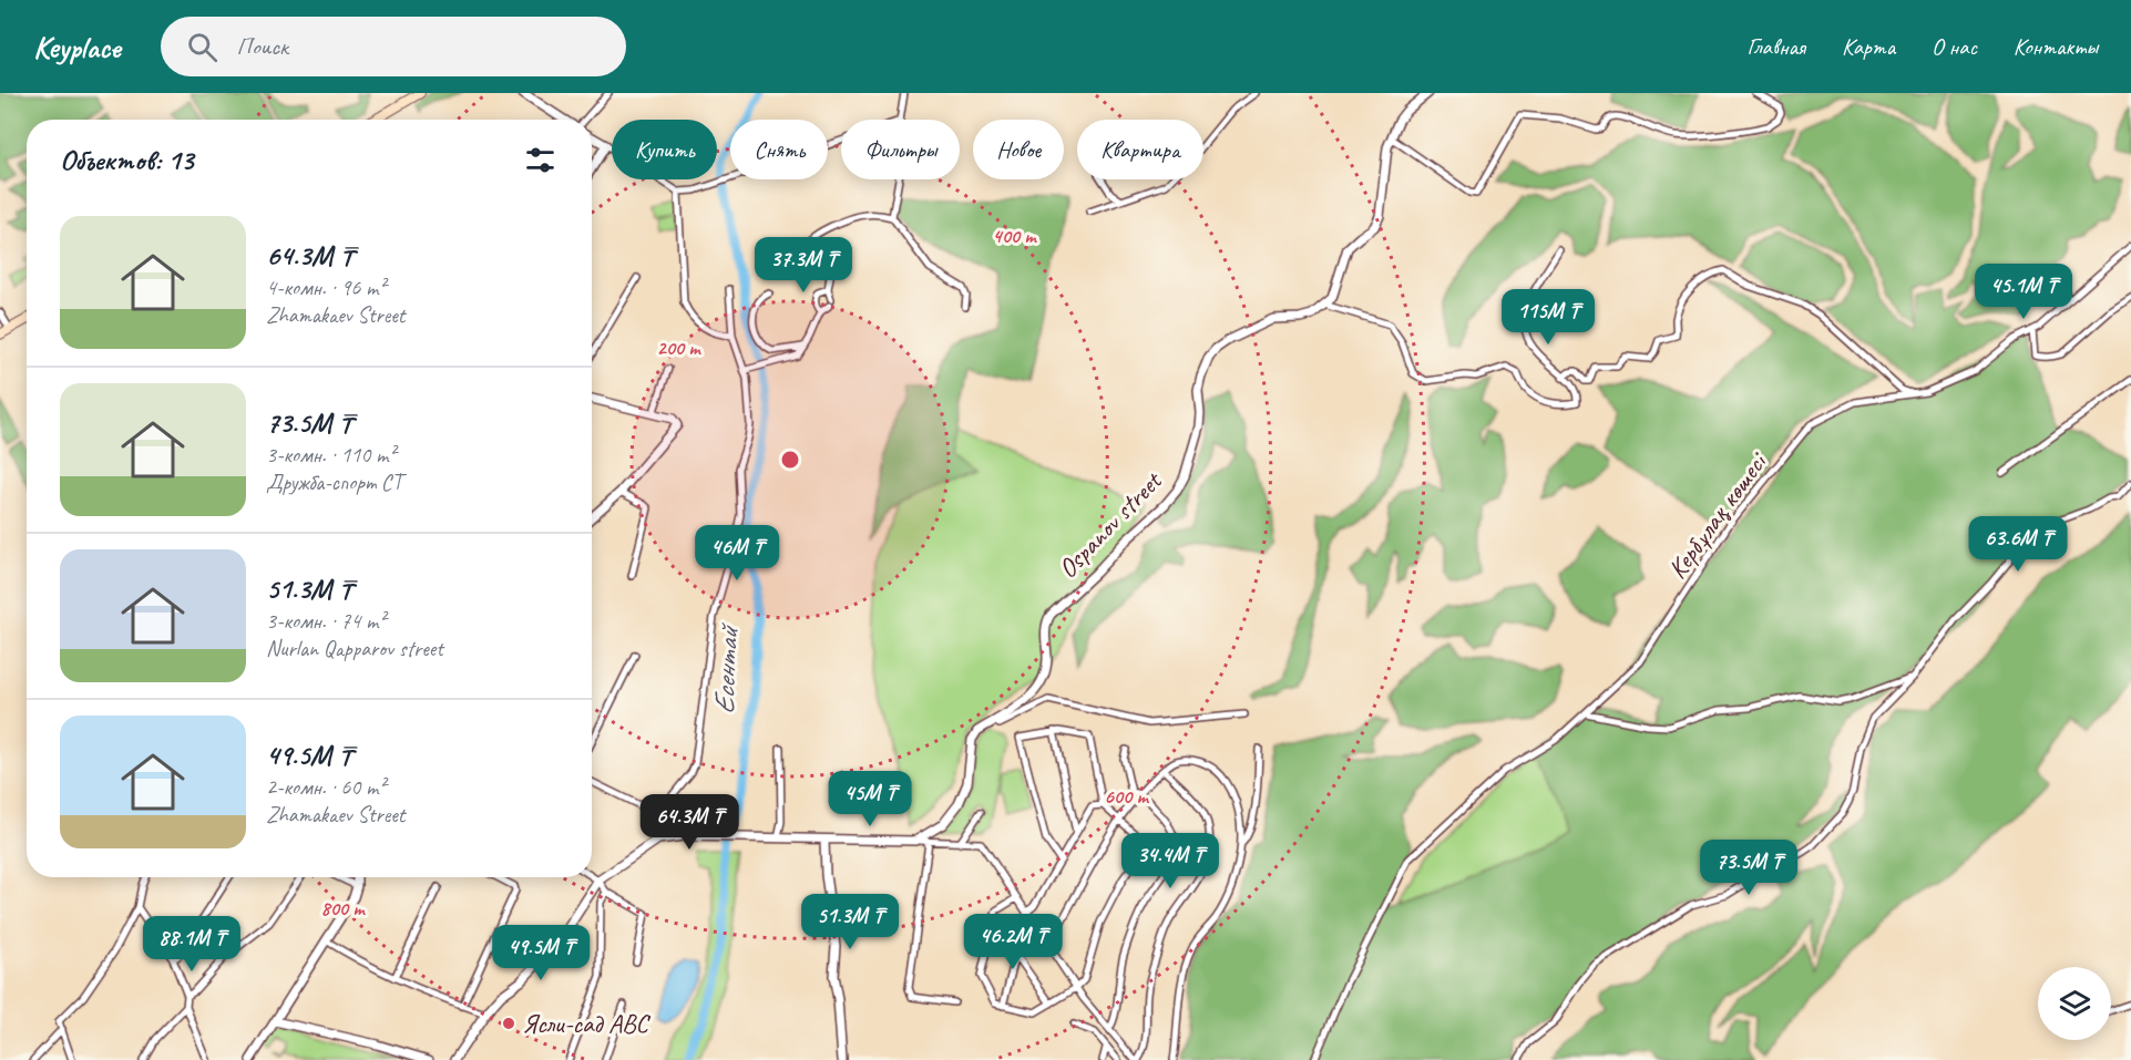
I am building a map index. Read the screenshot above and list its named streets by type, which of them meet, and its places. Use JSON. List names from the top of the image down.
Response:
{
  "streets": {
    "street": ["Кербұлақ көшесі", "Ospanov street"]
  },
  "water": ["Есентай"],
  "places": ["Ясли-сад ABC"],
  "page": {
    "header": "Keyplace",
    "search": "Поиск",
    "nav": [
      "Главная",
      "Карта",
      "О нас",
      "Контакты"
    ],
    "chip": [
      "Купить",
      "Снять",
      "Фильтры",
      "Новое",
      "Квартира"
    ],
    "heading": "Объектов: 13",
    "list": [
      {
        "name": "64.3M ₸",
        "note": "4-комн. · 96 m² · Zhamakaev Street"
      },
      {
        "name": "73.5M ₸",
        "note": "3-комн. · 110 m² · Дружба-спорт СТ"
      },
      {
        "name": "51.3M ₸",
        "note": "3-комн. · 74 m² · Nurlan Qapparov street"
      },
      {
        "name": "49.5M ₸",
        "note": "2-комн. · 60 m² · Zhamakaev Street"
      }
    ],
    "price": [
      "37.3M ₸",
      "45.1M ₸",
      "115M ₸",
      "63.6M ₸",
      "46M ₸",
      "45M ₸",
      "64.3M ₸",
      "34.4M ₸",
      "73.5M ₸",
      "51.3M ₸",
      "46.2M ₸",
      "88.1M ₸",
      "49.5M ₸"
    ]
  },
  "rings": [
    "400 m",
    "200 m",
    "600 m",
    "800 m"
  ]
}
